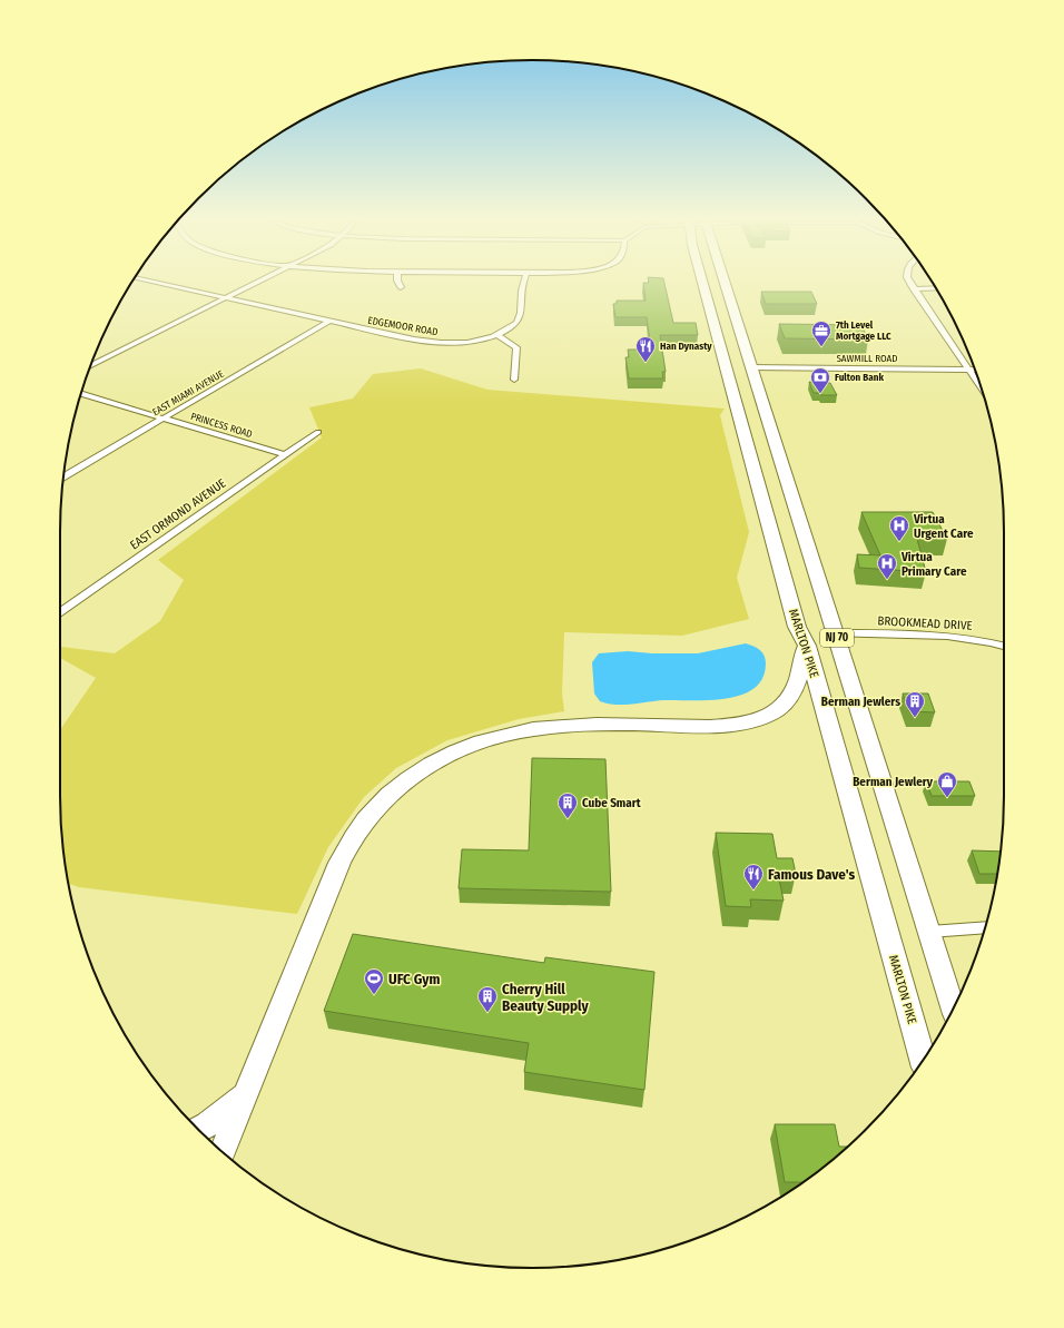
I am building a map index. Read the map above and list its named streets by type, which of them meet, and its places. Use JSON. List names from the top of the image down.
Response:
{
  "streets": {
    "highway": ["NJ 70", "MARLTON PIKE"],
    "street": [
      "EDGEMOOR ROAD",
      "SAWMILL ROAD",
      "EAST MIAMI AVENUE",
      "PRINCESS ROAD",
      "EAST ORMOND AVENUE",
      "BROOKMEAD DRIVE"
    ]
  },
  "crossings": [
    ["EDGEMOOR ROAD", "EAST MIAMI AVENUE"],
    ["SAWMILL ROAD", "NJ 70"],
    ["EAST MIAMI AVENUE", "PRINCESS ROAD"],
    ["PRINCESS ROAD", "EAST ORMOND AVENUE"],
    ["BROOKMEAD DRIVE", "NJ 70"]
  ],
  "places": {
    "office": ["7th Level Mortgage LLC"],
    "restaurant": ["Han Dynasty", "Famous Dave's"],
    "bank": ["Fulton Bank"],
    "hospital": ["Virtua Urgent Care", "Virtua Primary Care"],
    "building": ["Berman Jewlers", "Cube Smart", "Cherry Hill Beauty Supply"],
    "shop": ["Berman Jewlery"],
    "sports": ["UFC Gym"]
  }
}
